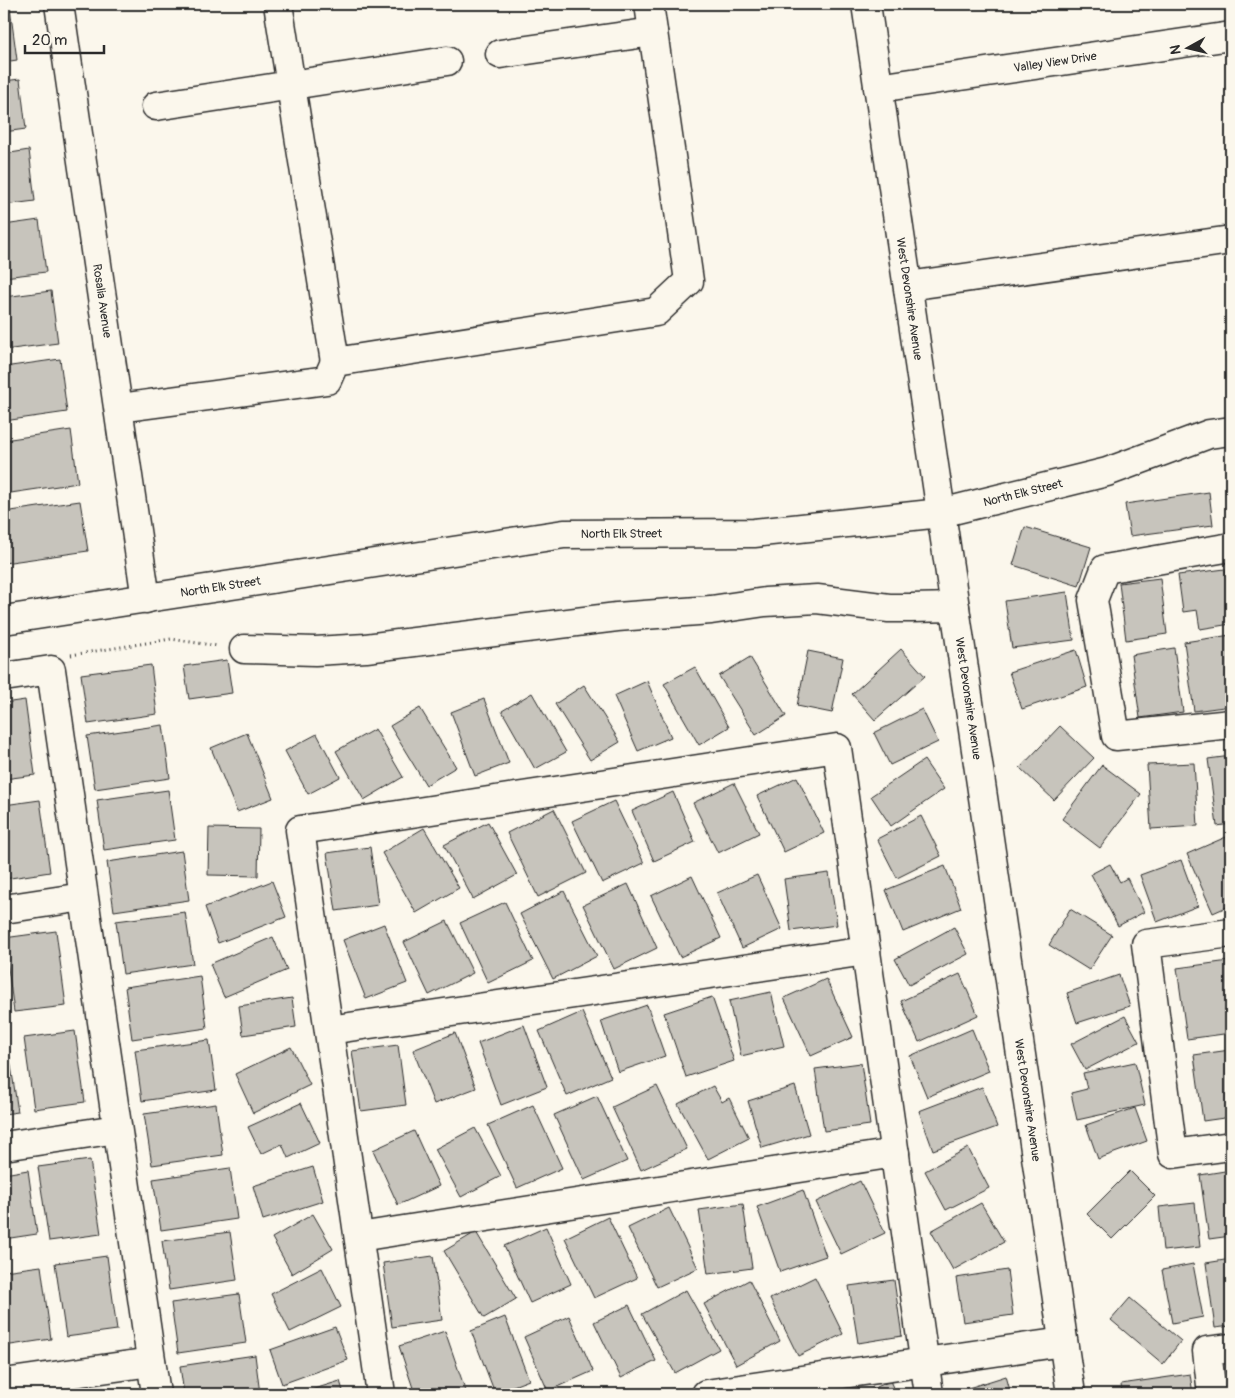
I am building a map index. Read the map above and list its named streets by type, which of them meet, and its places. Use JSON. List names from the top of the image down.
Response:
{
  "streets": {
    "street": [
      "Valley View Drive",
      "West Devonshire Avenue",
      "Rosalia Avenue",
      "North Elk Street"
    ]
  },
  "crossings": [
    ["Valley View Drive", "West Devonshire Avenue"],
    ["West Devonshire Avenue", "North Elk Street"],
    ["Rosalia Avenue", "North Elk Street"]
  ],
  "scale_bar": "20 m",
  "north": "left"
}
